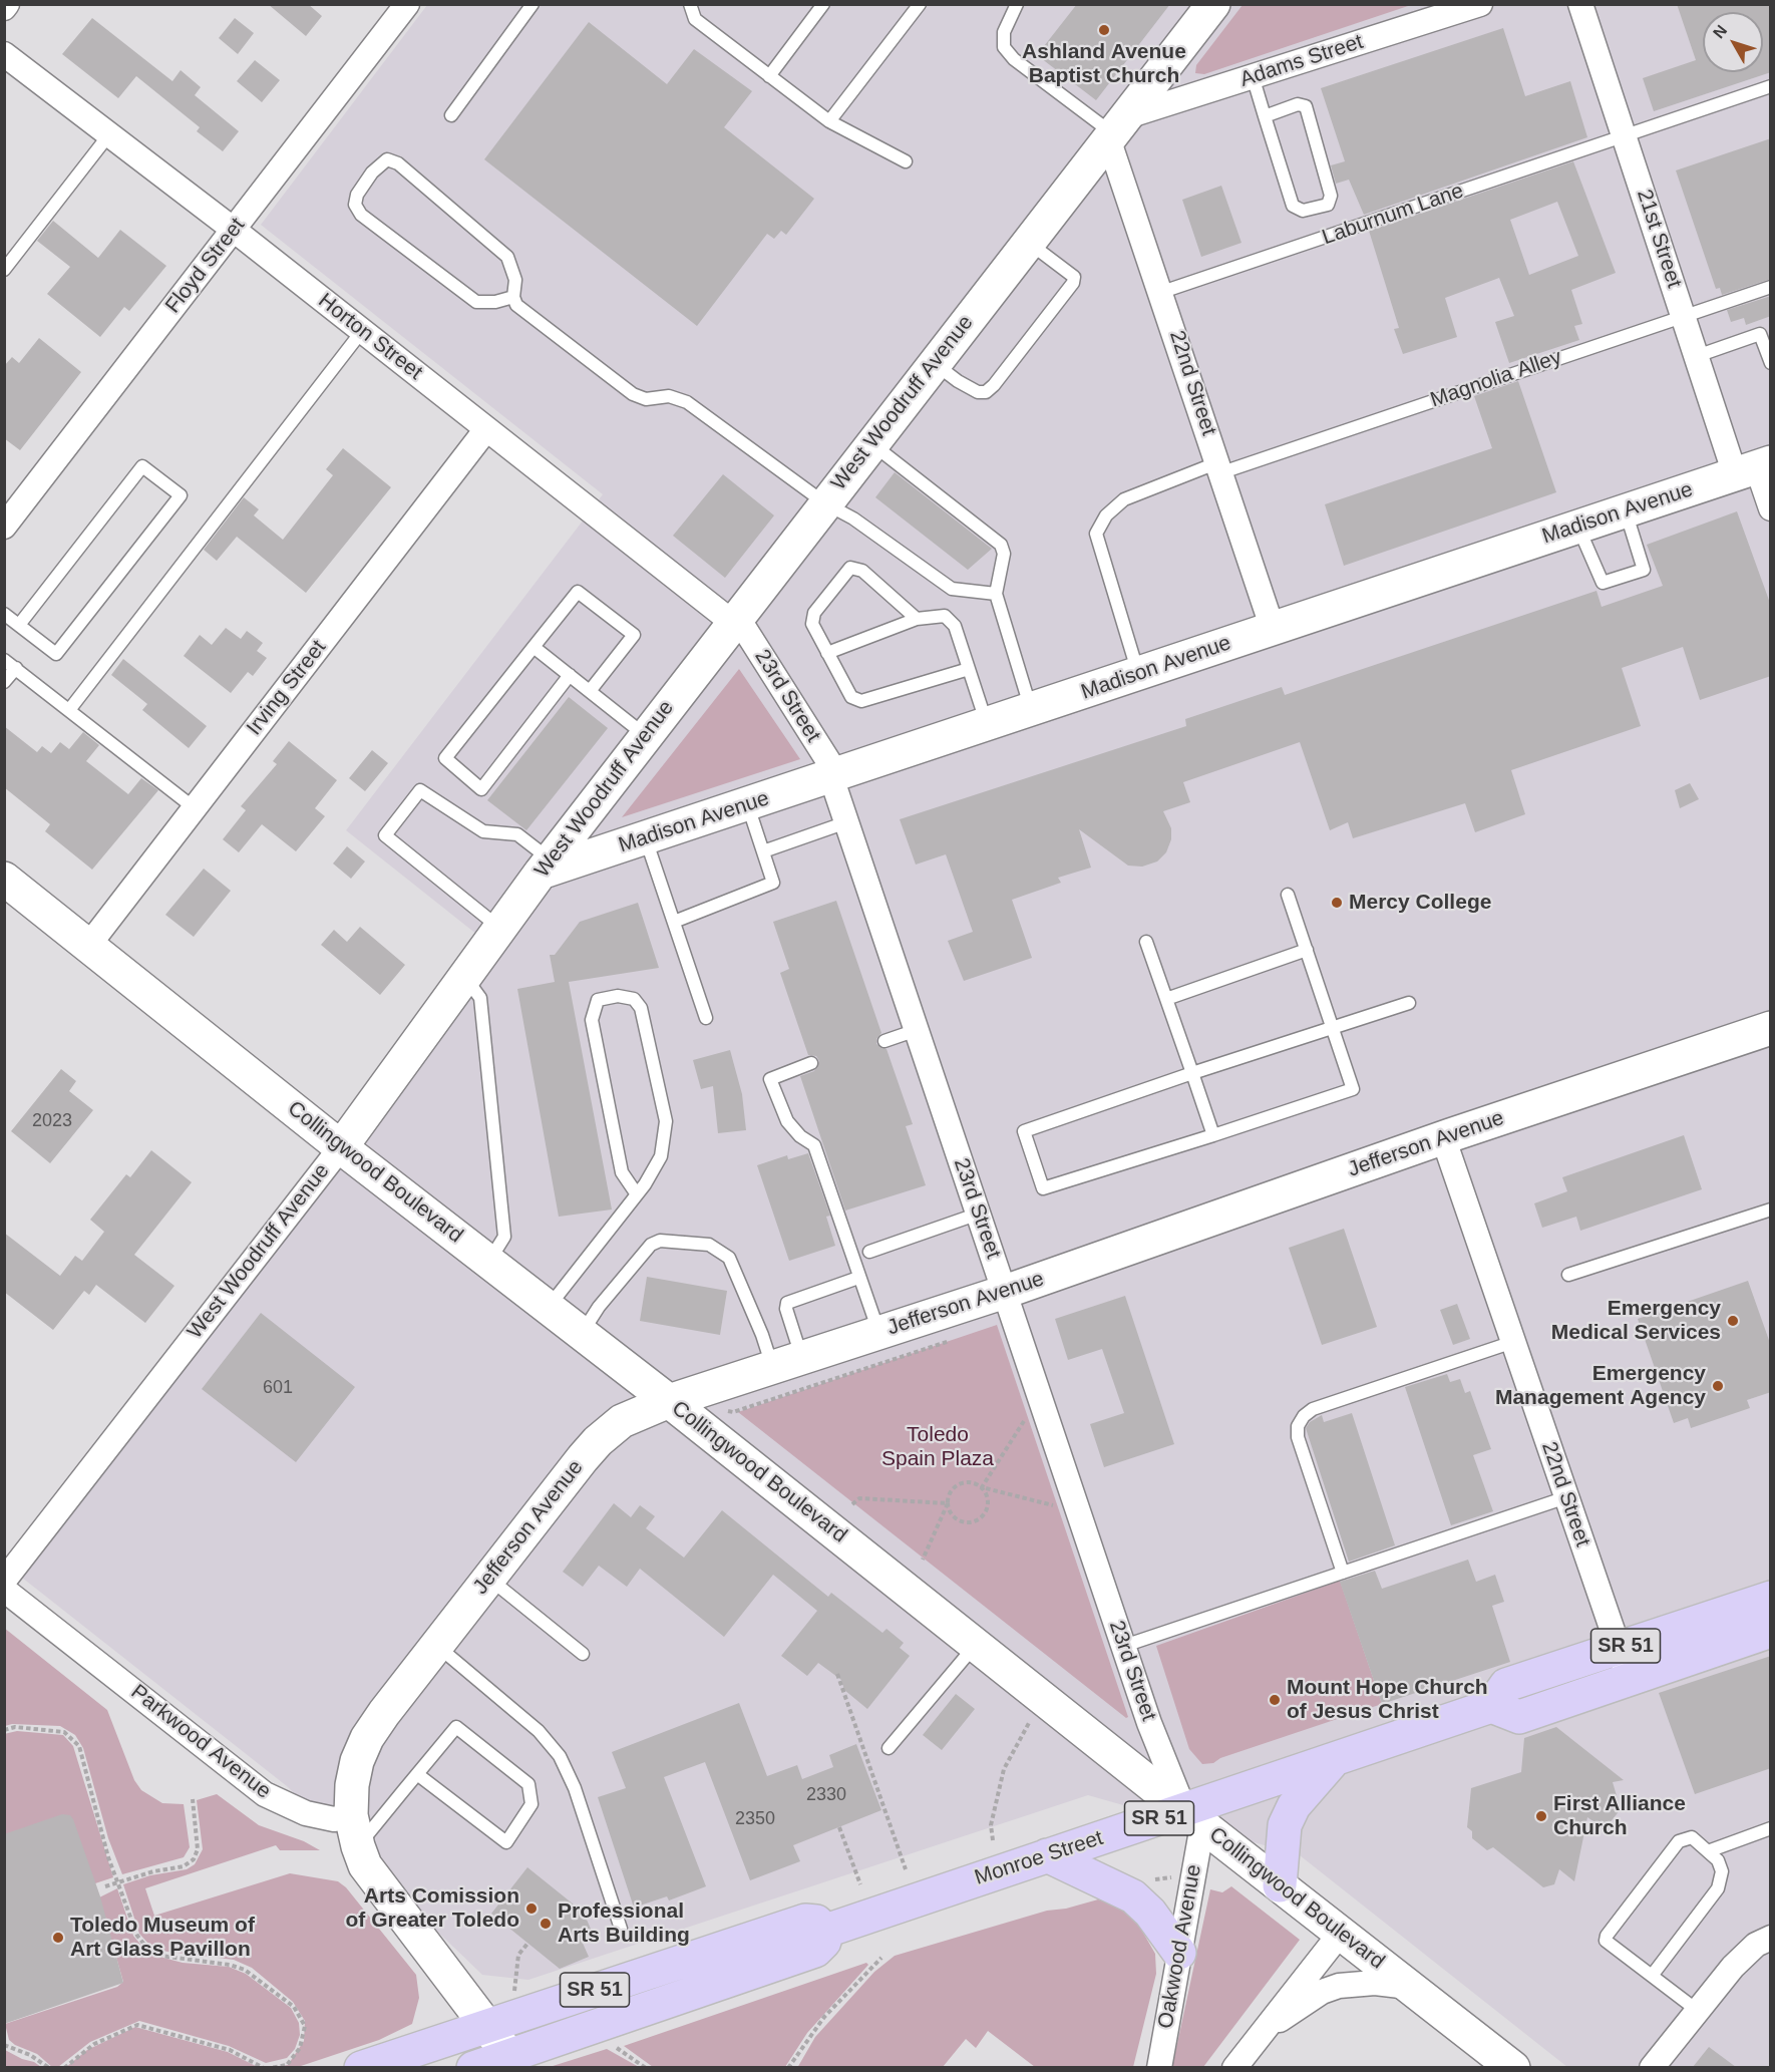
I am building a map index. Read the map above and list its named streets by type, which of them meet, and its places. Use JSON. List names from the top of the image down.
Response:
{
  "streets": {
    "main road": ["SR 51", "Monroe Street"],
    "street": [
      "Adams Street",
      "21st Street",
      "Floyd Street",
      "Horton Street",
      "22nd Street",
      "West Woodruff Avenue",
      "Madison Avenue",
      "Irving Street",
      "23rd Street",
      "Jefferson Avenue",
      "Collingwood Boulevard",
      "Parkwood Avenue",
      "Oakwood Avenue"
    ],
    "lane": ["Laburnum Lane", "Magnolia Alley"]
  },
  "crossings": [
    ["Adams Street", "22nd Street"],
    ["Adams Street", "West Woodruff Avenue"],
    ["Laburnum Lane", "21st Street"],
    ["Laburnum Lane", "22nd Street"],
    ["21st Street", "Magnolia Alley"],
    ["21st Street", "Madison Avenue"],
    ["Floyd Street", "Horton Street"],
    ["Horton Street", "West Woodruff Avenue"],
    ["Horton Street", "Irving Street"],
    ["Horton Street", "23rd Street"],
    ["Magnolia Alley", "22nd Street"],
    ["Magnolia Alley", "Madison Avenue"],
    ["22nd Street", "West Woodruff Avenue"],
    ["22nd Street", "Madison Avenue"],
    ["22nd Street", "Jefferson Avenue"],
    ["22nd Street", "SR 51"],
    ["West Woodruff Avenue", "Madison Avenue"],
    ["West Woodruff Avenue", "23rd Street"],
    ["West Woodruff Avenue", "Collingwood Boulevard"],
    ["Madison Avenue", "23rd Street"],
    ["Irving Street", "Collingwood Boulevard"],
    ["23rd Street", "Jefferson Avenue"],
    ["23rd Street", "Collingwood Boulevard"],
    ["23rd Street", "Monroe Street"],
    ["23rd Street", "Oakwood Avenue"],
    ["Jefferson Avenue", "Collingwood Boulevard"],
    ["Jefferson Avenue", "Parkwood Avenue"],
    ["Collingwood Boulevard", "Monroe Street"],
    ["Collingwood Boulevard", "Oakwood Avenue"],
    ["SR 51", "Monroe Street"],
    ["Monroe Street", "Oakwood Avenue"]
  ],
  "parks": ["Toledo Spain Plaza"],
  "places": [
    "Ashland Avenue Baptist Church",
    "Mercy College",
    "Emergency Medical Services",
    "Emergency Management Agency",
    "Mount Hope Church of Jesus Christ",
    "First Alliance Church",
    "Arts Comission of Greater Toledo",
    "Professional Arts Building",
    "Toledo Museum of Art Glass Pavillon"
  ],
  "house_numbers": [
    "2023",
    "601",
    "2330",
    "2350"
  ],
  "north": "top left"
}
